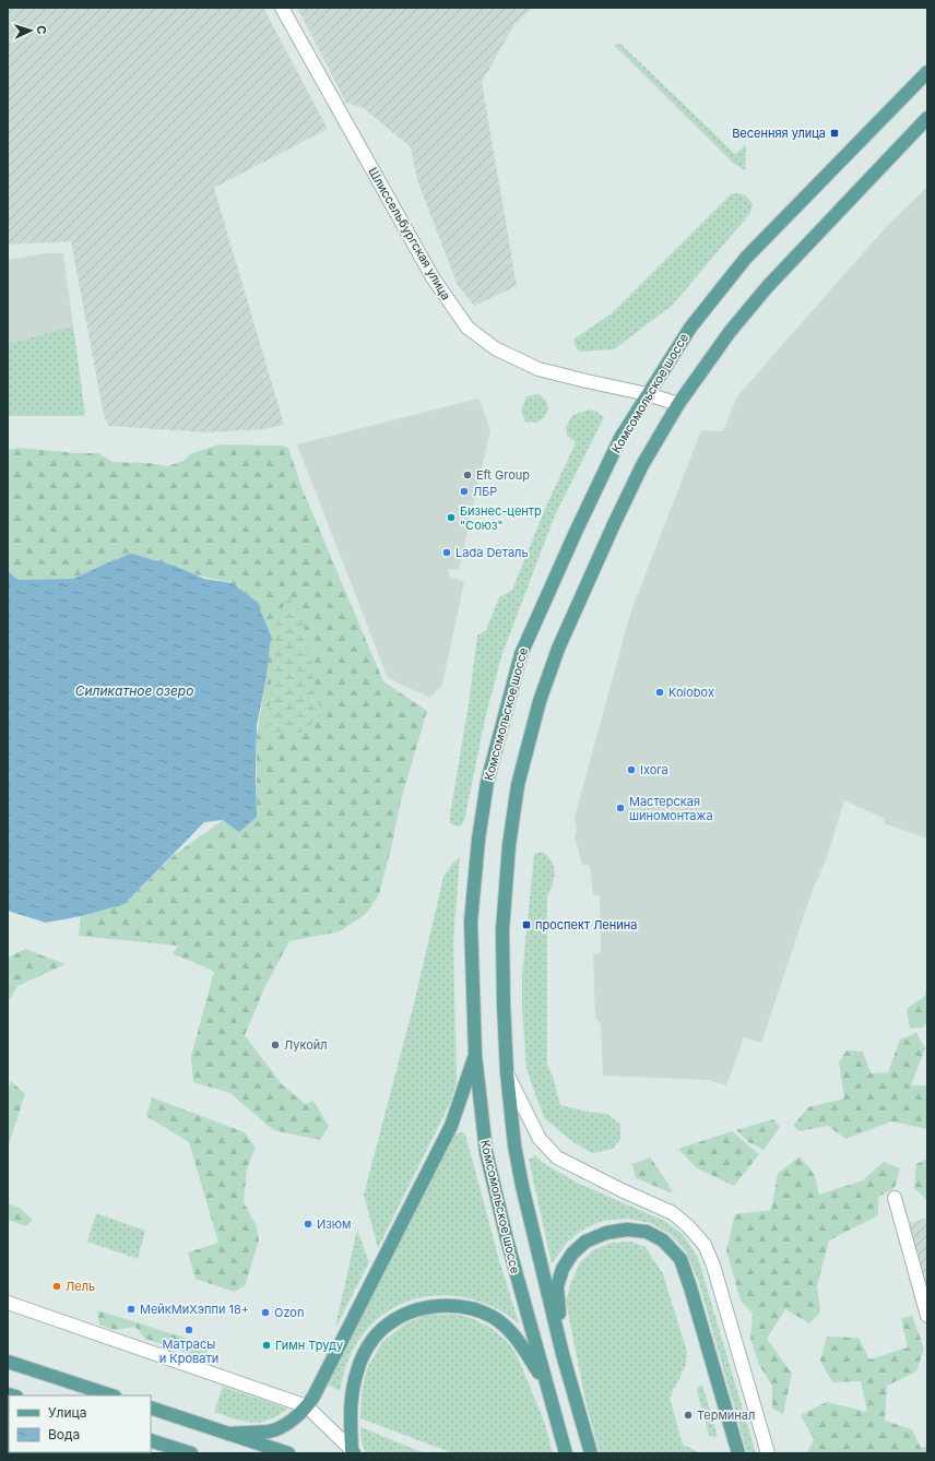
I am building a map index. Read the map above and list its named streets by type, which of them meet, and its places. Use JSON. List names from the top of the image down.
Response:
{
  "streets": {
    "main road": ["Комсомольское шоссе"],
    "street": ["Шлиссельбургская улица"]
  },
  "crossings": [
    ["Шлиссельбургская улица", "Комсомольское шоссе"]
  ],
  "water": ["Силикатное озеро"],
  "places": {
    "transit": ["Весенняя улица", "проспект Ленина"],
    "other": [
      "Eft Group",
      "ЛБР",
      "Бизнес-центр \"Союз\"",
      "Lada Dеталь",
      "Kolobox",
      "Ixora",
      "Мастерская шиномонтажа",
      "Лукойл",
      "Изюм",
      "Лель",
      "МейкМиХэппи 18+",
      "Ozon",
      "Матрасы и Кровати",
      "Гимн Труду",
      "Терминал"
    ]
  },
  "legend": ["Улица", "Вода"],
  "north": "right"
}
